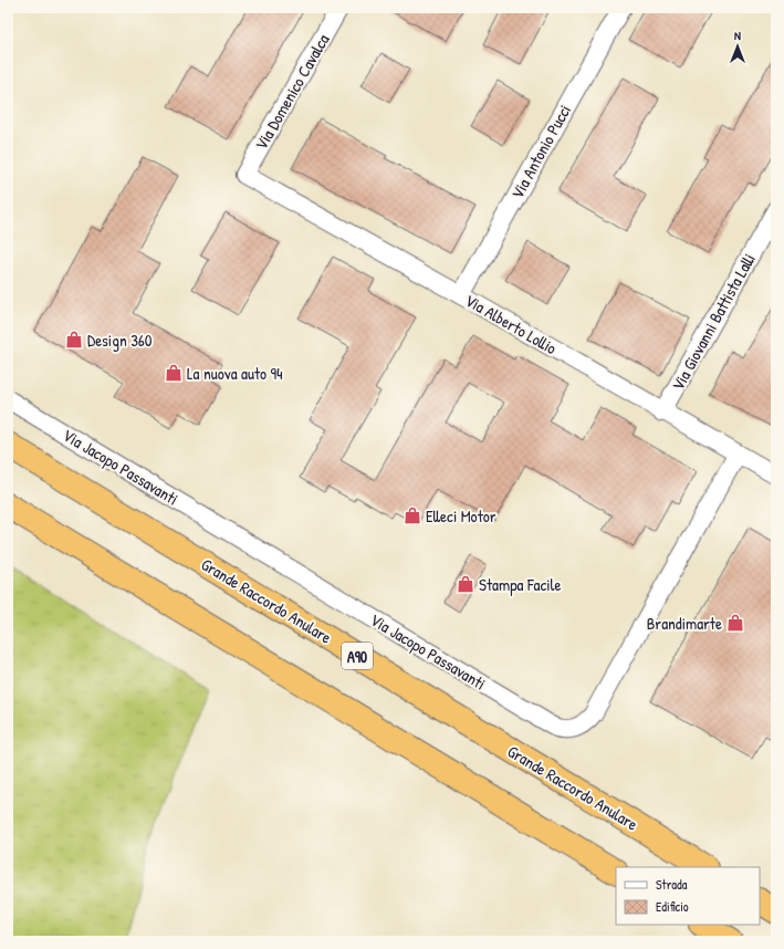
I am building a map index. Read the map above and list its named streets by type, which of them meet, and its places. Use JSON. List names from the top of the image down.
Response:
{
  "streets": {
    "highway": ["Grande Raccordo Anulare", "A90"],
    "street": [
      "Via Domenico Cavalca",
      "Via Antonio Pucci",
      "Via Giovanni Battista Lalli",
      "Via Alberto Lollio",
      "Via Jacopo Passavanti"
    ]
  },
  "crossings": [
    ["Via Domenico Cavalca", "Via Alberto Lollio"],
    ["Via Antonio Pucci", "Via Alberto Lollio"],
    ["Via Giovanni Battista Lalli", "Via Alberto Lollio"],
    ["Via Alberto Lollio", "Via Jacopo Passavanti"]
  ],
  "places": {
    "shop": [
      "Design 360",
      "La nuova auto 94",
      "Elleci Motor",
      "Stampa Facile",
      "Brandimarte"
    ]
  },
  "legend": ["Strada", "Edificio"],
  "north": "top"
}
